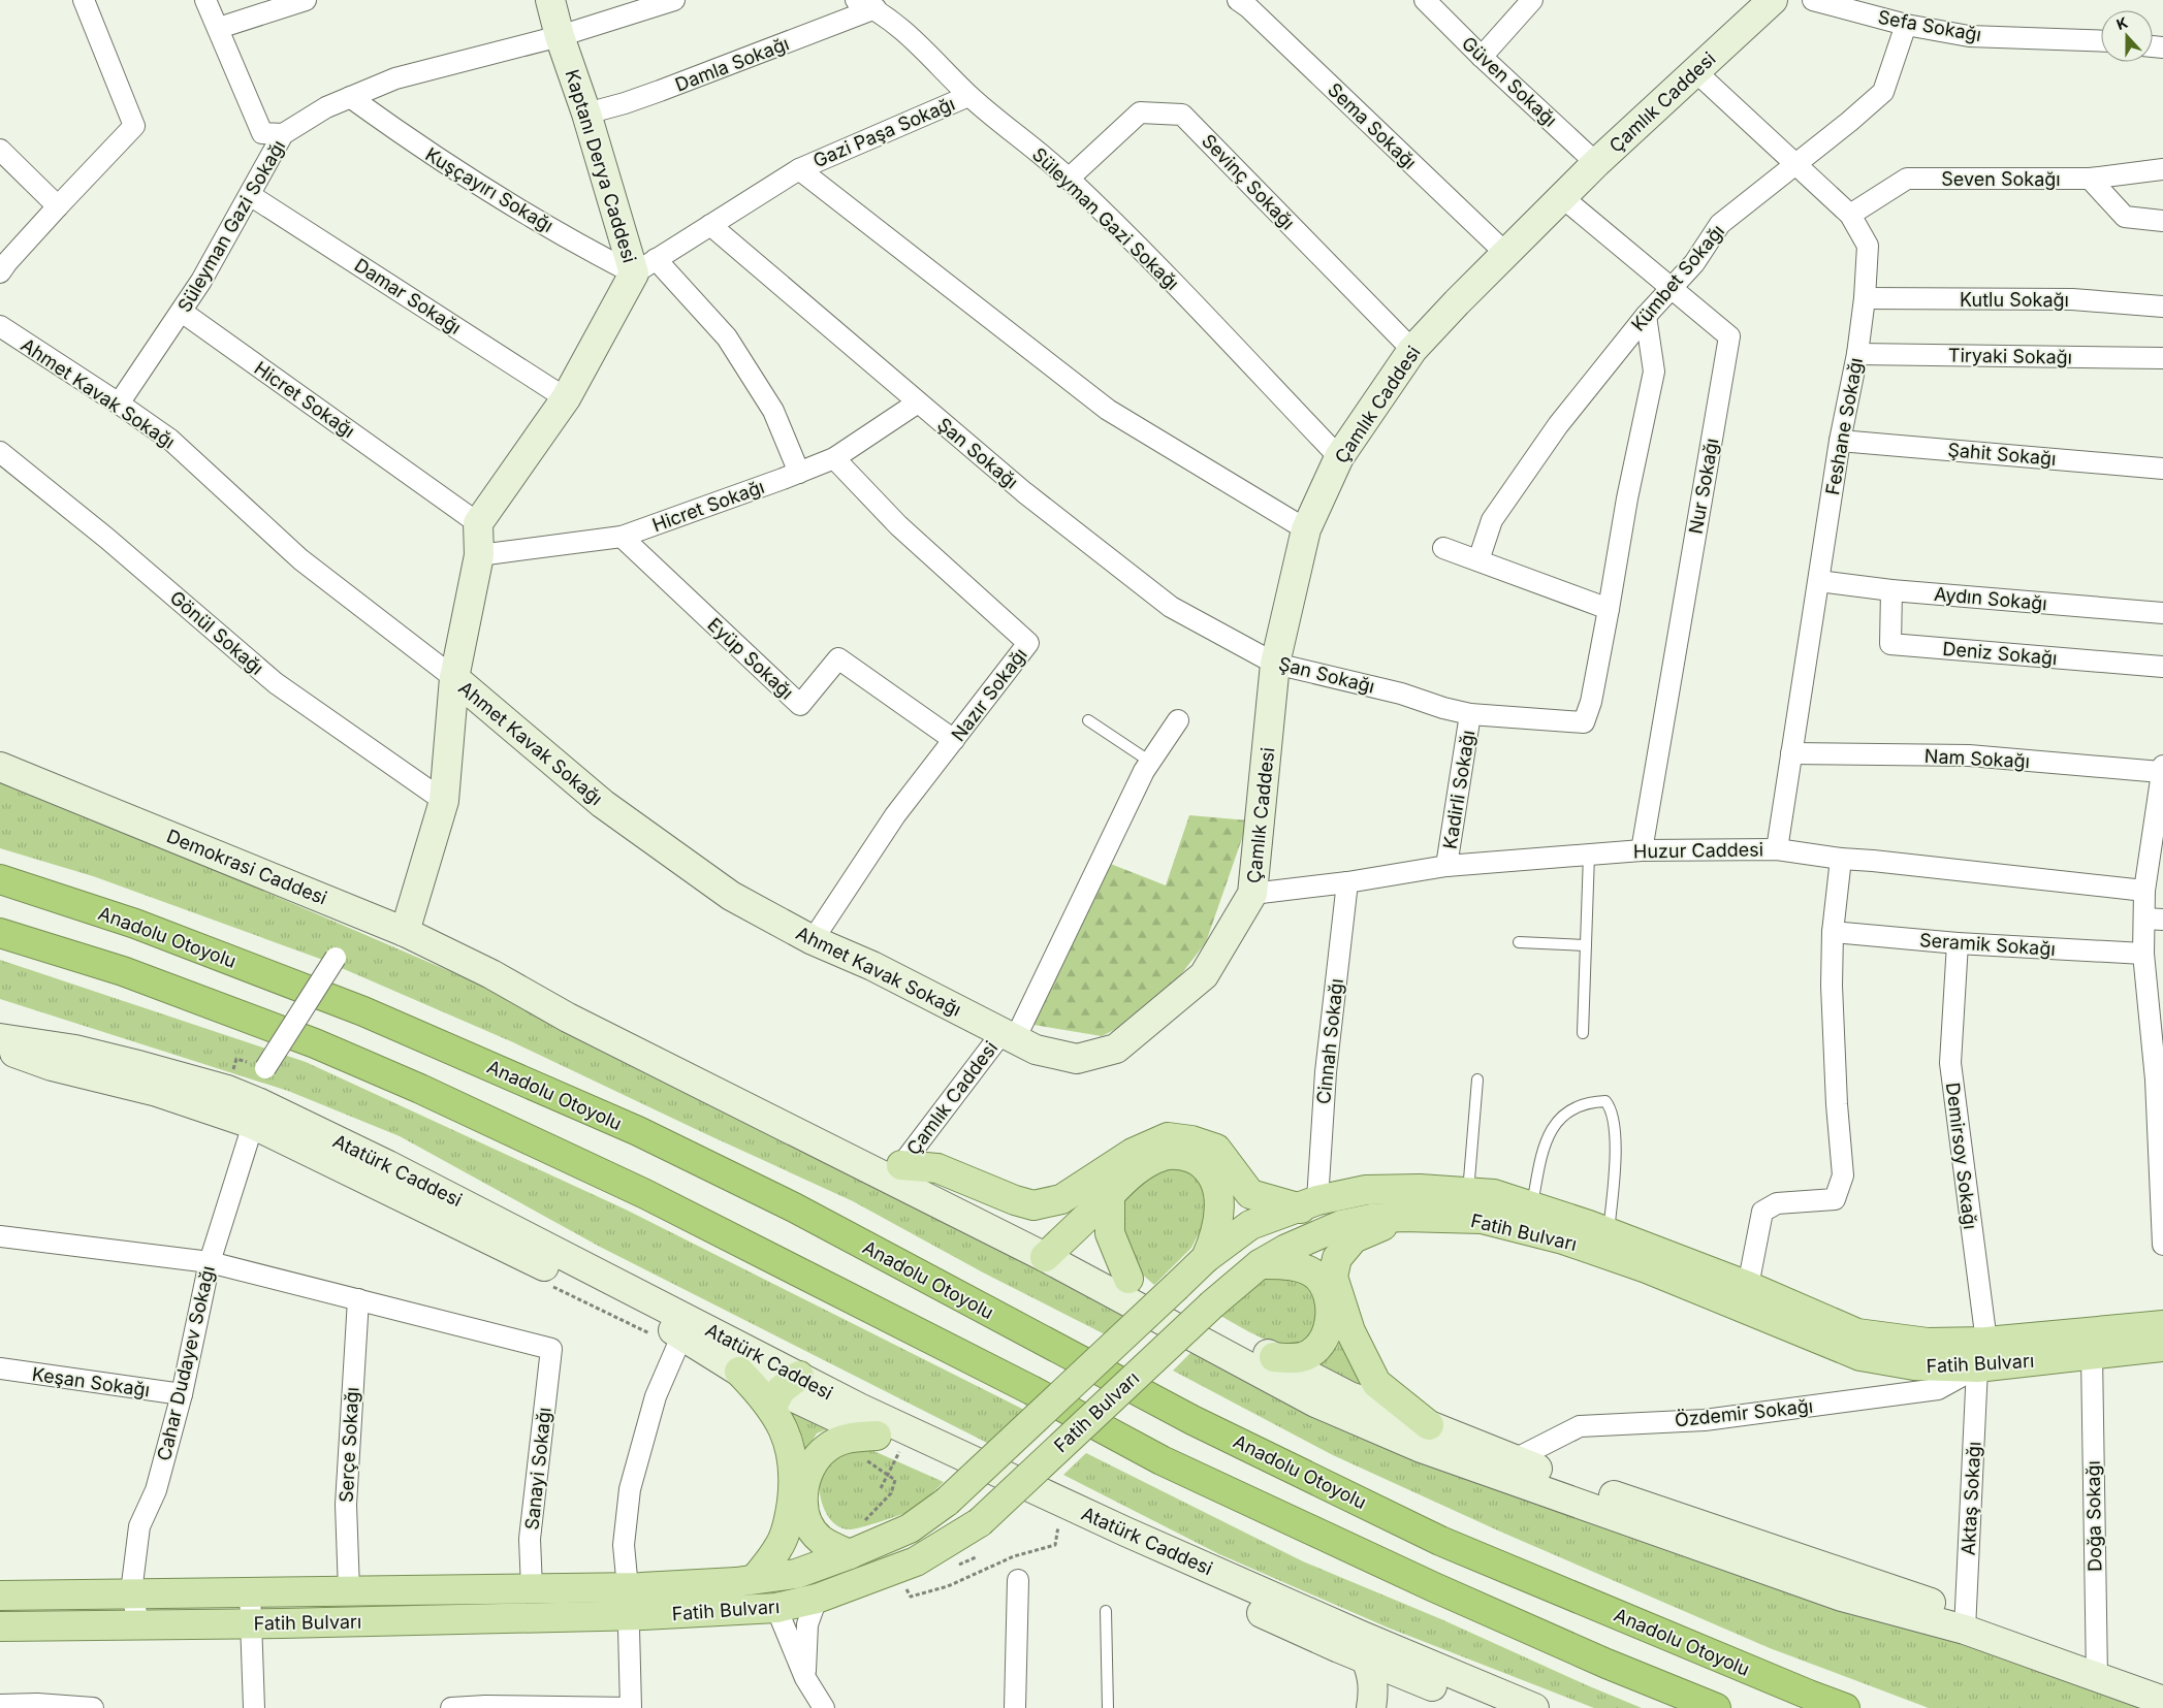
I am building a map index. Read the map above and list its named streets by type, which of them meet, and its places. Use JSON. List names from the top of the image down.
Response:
{
  "streets": {
    "highway": ["Anadolu Otoyolu"],
    "main road": ["Fatih Bulvarı"],
    "street": [
      "Sefa Sokağı",
      "Damla Sokağı",
      "Güven Sokağı",
      "Çamlık Caddesi",
      "Sema Sokağı",
      "Gazi Paşa Sokağı",
      "Kaptanı Derya Caddesi",
      "Seven Sokağı",
      "Sevinç Sokağı",
      "Kuşçayırı Sokağı",
      "Süleyman Gazi Sokağı",
      "Kümbet Sokağı",
      "Damar Sokağı",
      "Kutlu Sokağı",
      "Tiryaki Sokağı",
      "Ahmet Kavak Sokağı",
      "Hicret Sokağı",
      "Feshane Sokağı",
      "Şan Sokağı",
      "Şahit Sokağı",
      "Nur Sokağı",
      "Aydın Sokağı",
      "Gönül Sokağı",
      "Deniz Sokağı",
      "Eyüp Sokağı",
      "Nazır Sokağı",
      "Nam Sokağı",
      "Kadirli Sokağı",
      "Huzur Caddesi",
      "Demokrasi Caddesi",
      "Seramik Sokağı",
      "Cinnah Sokağı",
      "Demirsoy Sokağı",
      "Atatürk Caddesi",
      "Cahar Dudayev Sokağı",
      "Keşan Sokağı",
      "Özdemir Sokağı",
      "Serçe Sokağı",
      "Sanayi Sokağı",
      "Aktaş Sokağı",
      "Doğa Sokağı"
    ]
  },
  "crossings": [
    ["Sefa Sokağı", "Kümbet Sokağı"],
    ["Damla Sokağı", "Kaptanı Derya Caddesi"],
    ["Damla Sokağı", "Süleyman Gazi Sokağı"],
    ["Güven Sokağı", "Çamlık Caddesi"],
    ["Çamlık Caddesi", "Sema Sokağı"],
    ["Çamlık Caddesi", "Sevinç Sokağı"],
    ["Çamlık Caddesi", "Süleyman Gazi Sokağı"],
    ["Çamlık Caddesi", "Ahmet Kavak Sokağı"],
    ["Çamlık Caddesi", "Feshane Sokağı"],
    ["Çamlık Caddesi", "Şan Sokağı"],
    ["Çamlık Caddesi", "Nur Sokağı"],
    ["Çamlık Caddesi", "Huzur Caddesi"],
    ["Gazi Paşa Sokağı", "Kaptanı Derya Caddesi"],
    ["Gazi Paşa Sokağı", "Kuşçayırı Sokağı"],
    ["Gazi Paşa Sokağı", "Süleyman Gazi Sokağı"],
    ["Gazi Paşa Sokağı", "Şan Sokağı"],
    ["Kaptanı Derya Caddesi", "Kuşçayırı Sokağı"],
    ["Kaptanı Derya Caddesi", "Süleyman Gazi Sokağı"],
    ["Kaptanı Derya Caddesi", "Damar Sokağı"],
    ["Kaptanı Derya Caddesi", "Hicret Sokağı"],
    ["Seven Sokağı", "Feshane Sokağı"],
    ["Sevinç Sokağı", "Süleyman Gazi Sokağı"],
    ["Kuşçayırı Sokağı", "Süleyman Gazi Sokağı"],
    ["Süleyman Gazi Sokağı", "Damar Sokağı"],
    ["Süleyman Gazi Sokağı", "Ahmet Kavak Sokağı"],
    ["Süleyman Gazi Sokağı", "Hicret Sokağı"],
    ["Kümbet Sokağı", "Feshane Sokağı"],
    ["Kümbet Sokağı", "Şan Sokağı"],
    ["Kümbet Sokağı", "Nur Sokağı"],
    ["Kutlu Sokağı", "Feshane Sokağı"],
    ["Tiryaki Sokağı", "Feshane Sokağı"],
    ["Ahmet Kavak Sokağı", "Nazır Sokağı"],
    ["Hicret Sokağı", "Şan Sokağı"],
    ["Hicret Sokağı", "Eyüp Sokağı"],
    ["Hicret Sokağı", "Nazır Sokağı"],
    ["Feshane Sokağı", "Şahit Sokağı"],
    ["Feshane Sokağı", "Aydın Sokağı"],
    ["Feshane Sokağı", "Nam Sokağı"],
    ["Feshane Sokağı", "Huzur Caddesi"],
    ["Şan Sokağı", "Kadirli Sokağı"],
    ["Nur Sokağı", "Huzur Caddesi"],
    ["Aydın Sokağı", "Deniz Sokağı"],
    ["Eyüp Sokağı", "Nazır Sokağı"],
    ["Kadirli Sokağı", "Huzur Caddesi"],
    ["Huzur Caddesi", "Cinnah Sokağı"],
    ["Seramik Sokağı", "Demirsoy Sokağı"],
    ["Cinnah Sokağı", "Fatih Bulvarı"],
    ["Demirsoy Sokağı", "Fatih Bulvarı"],
    ["Demirsoy Sokağı", "Özdemir Sokağı"],
    ["Demirsoy Sokağı", "Aktaş Sokağı"],
    ["Atatürk Caddesi", "Cahar Dudayev Sokağı"],
    ["Fatih Bulvarı", "Cahar Dudayev Sokağı"],
    ["Fatih Bulvarı", "Özdemir Sokağı"],
    ["Fatih Bulvarı", "Serçe Sokağı"],
    ["Fatih Bulvarı", "Sanayi Sokağı"],
    ["Fatih Bulvarı", "Aktaş Sokağı"],
    ["Fatih Bulvarı", "Doğa Sokağı"],
    ["Cahar Dudayev Sokağı", "Keşan Sokağı"],
    ["Özdemir Sokağı", "Aktaş Sokağı"],
    ["Serçe Sokağı", "Sanayi Sokağı"]
  ],
  "north": "top"
}
